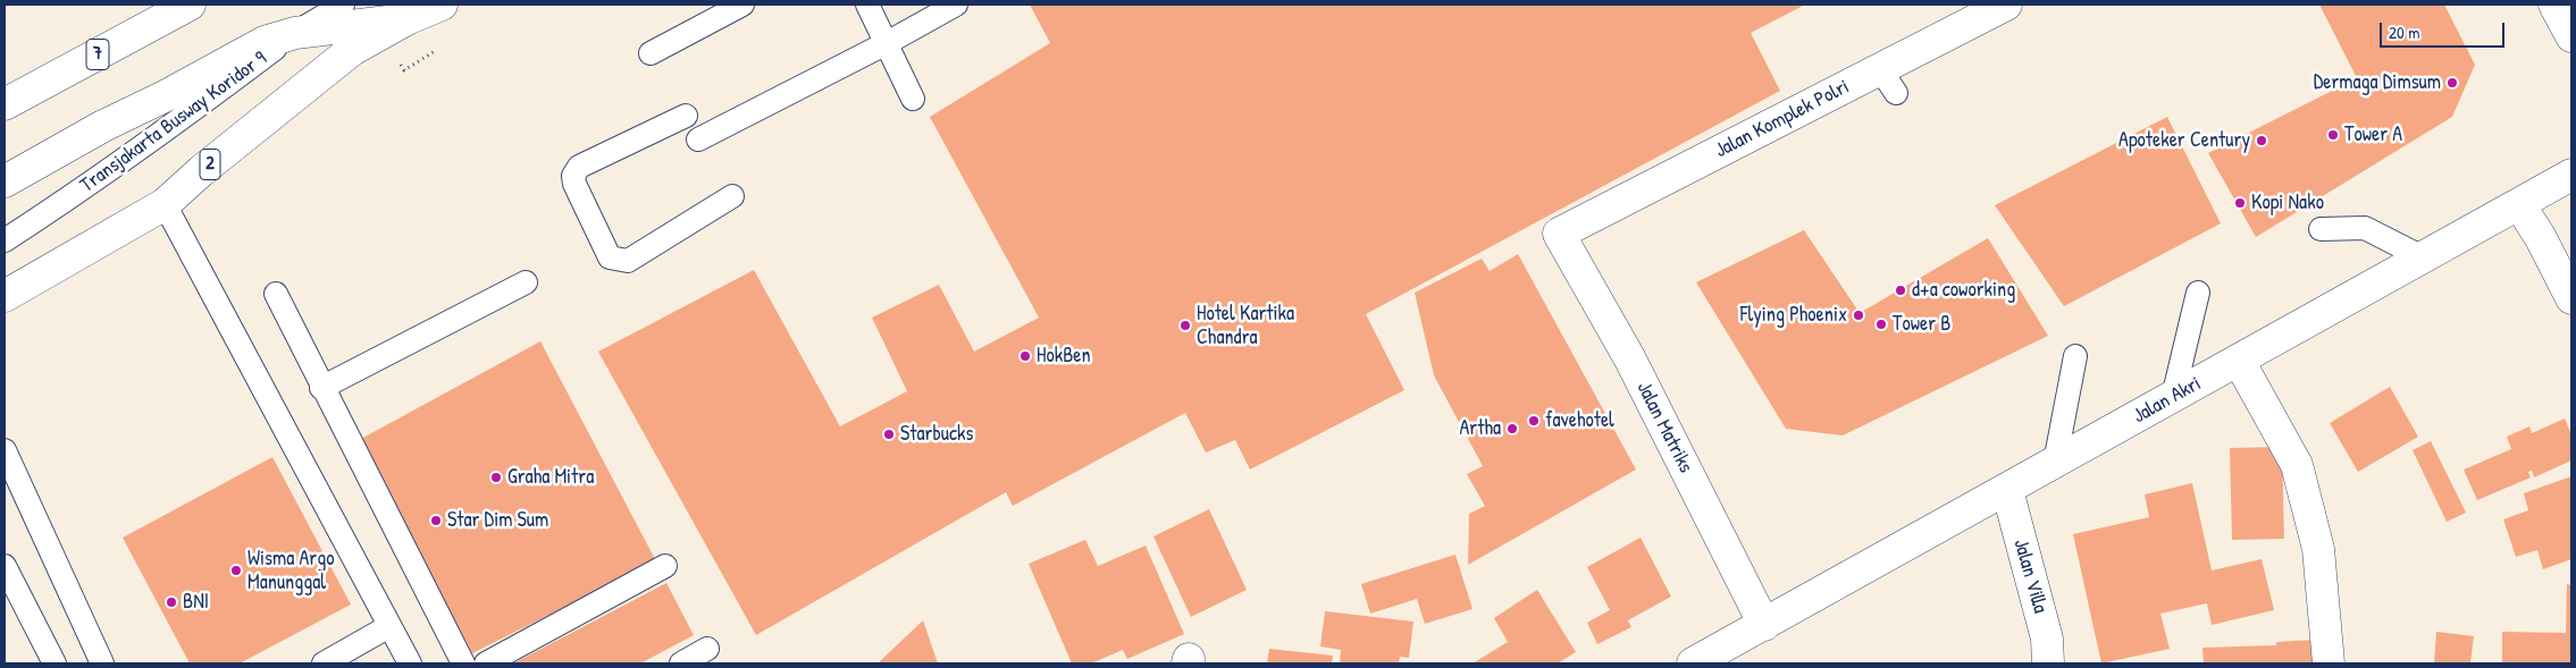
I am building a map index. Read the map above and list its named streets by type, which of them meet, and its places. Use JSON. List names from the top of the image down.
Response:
{
  "streets": {
    "main road": [
      "7",
      "Jalan Komplek Polri",
      "2",
      "Jalan Akri",
      "Jalan Matriks",
      "Jalan Villa"
    ],
    "lane": ["Transjakarta Busway Koridor 9"]
  },
  "crossings": [
    ["Jalan Komplek Polri", "Jalan Matriks"],
    ["Jalan Akri", "Jalan Matriks"],
    ["Jalan Akri", "Jalan Villa"]
  ],
  "places": [
    "Dermaga Dimsum",
    "Tower A",
    "Apoteker Century",
    "Kopi Nako",
    "d+a coworking",
    "Flying Phoenix",
    "Tower B",
    "Hotel Kartika Chandra",
    "HokBen",
    "favehotel",
    "Artha",
    "Starbucks",
    "Graha Mitra",
    "Star Dim Sum",
    "Wisma Argo Manunggal",
    "BNI"
  ],
  "scale_bar": "20 m"
}
